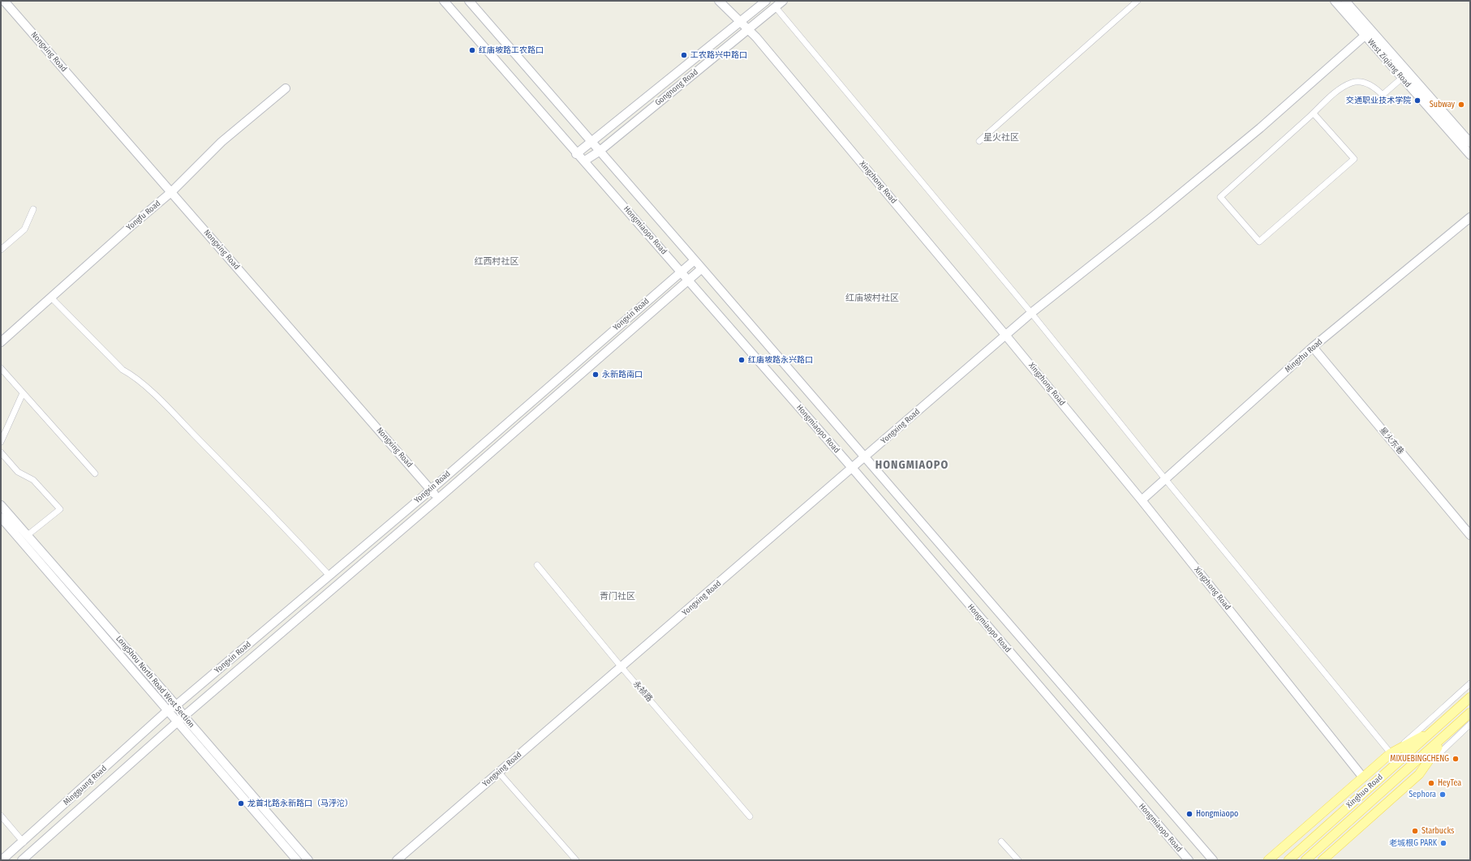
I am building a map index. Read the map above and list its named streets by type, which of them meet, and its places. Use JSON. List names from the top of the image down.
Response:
{
  "streets": {
    "main road": [
      "Nongxing Road",
      "West Ziqiang Road",
      "Gongnong Road",
      "Xingzhong Road",
      "Yongfu Road",
      "Hongmiaopo Road",
      "Yongxin Road",
      "Mingzhu Road",
      "Yongxing Road",
      "星火东巷",
      "LongShou North Road West Section",
      "Mingguang Road",
      "Xinghuo Road"
    ],
    "street": ["永祯路"]
  },
  "crossings": [
    ["Nongxing Road", "Yongfu Road"],
    ["Nongxing Road", "Yongxin Road"],
    ["West Ziqiang Road", "Yongxing Road"],
    ["Gongnong Road", "Xingzhong Road"],
    ["Gongnong Road", "Hongmiaopo Road"],
    ["Xingzhong Road", "Mingzhu Road"],
    ["Xingzhong Road", "Yongxing Road"],
    ["Hongmiaopo Road", "Yongxin Road"],
    ["Hongmiaopo Road", "Yongxing Road"],
    ["Yongxin Road", "LongShou North Road West Section"],
    ["Yongxin Road", "Mingguang Road"],
    ["Mingzhu Road", "星火东巷"],
    ["Yongxing Road", "永祯路"],
    ["LongShou North Road West Section", "Mingguang Road"]
  ],
  "districts": [
    "星火社区",
    "红西村社区",
    "红庙坡村社区",
    "HONGMIAOPO",
    "青门社区"
  ],
  "places": [
    "红庙坡路工农路口",
    "工农路兴中路口",
    "交通职业技术学院",
    "Subway",
    "红庙坡路永兴路口",
    "永新路南口",
    "MIXUEBINGCHENG",
    "HeyTea",
    "Sephora",
    "龙首北路永新路口（马泘沱）",
    "Hongmiaopo",
    "Starbucks",
    "老城根G PARK"
  ]
}
